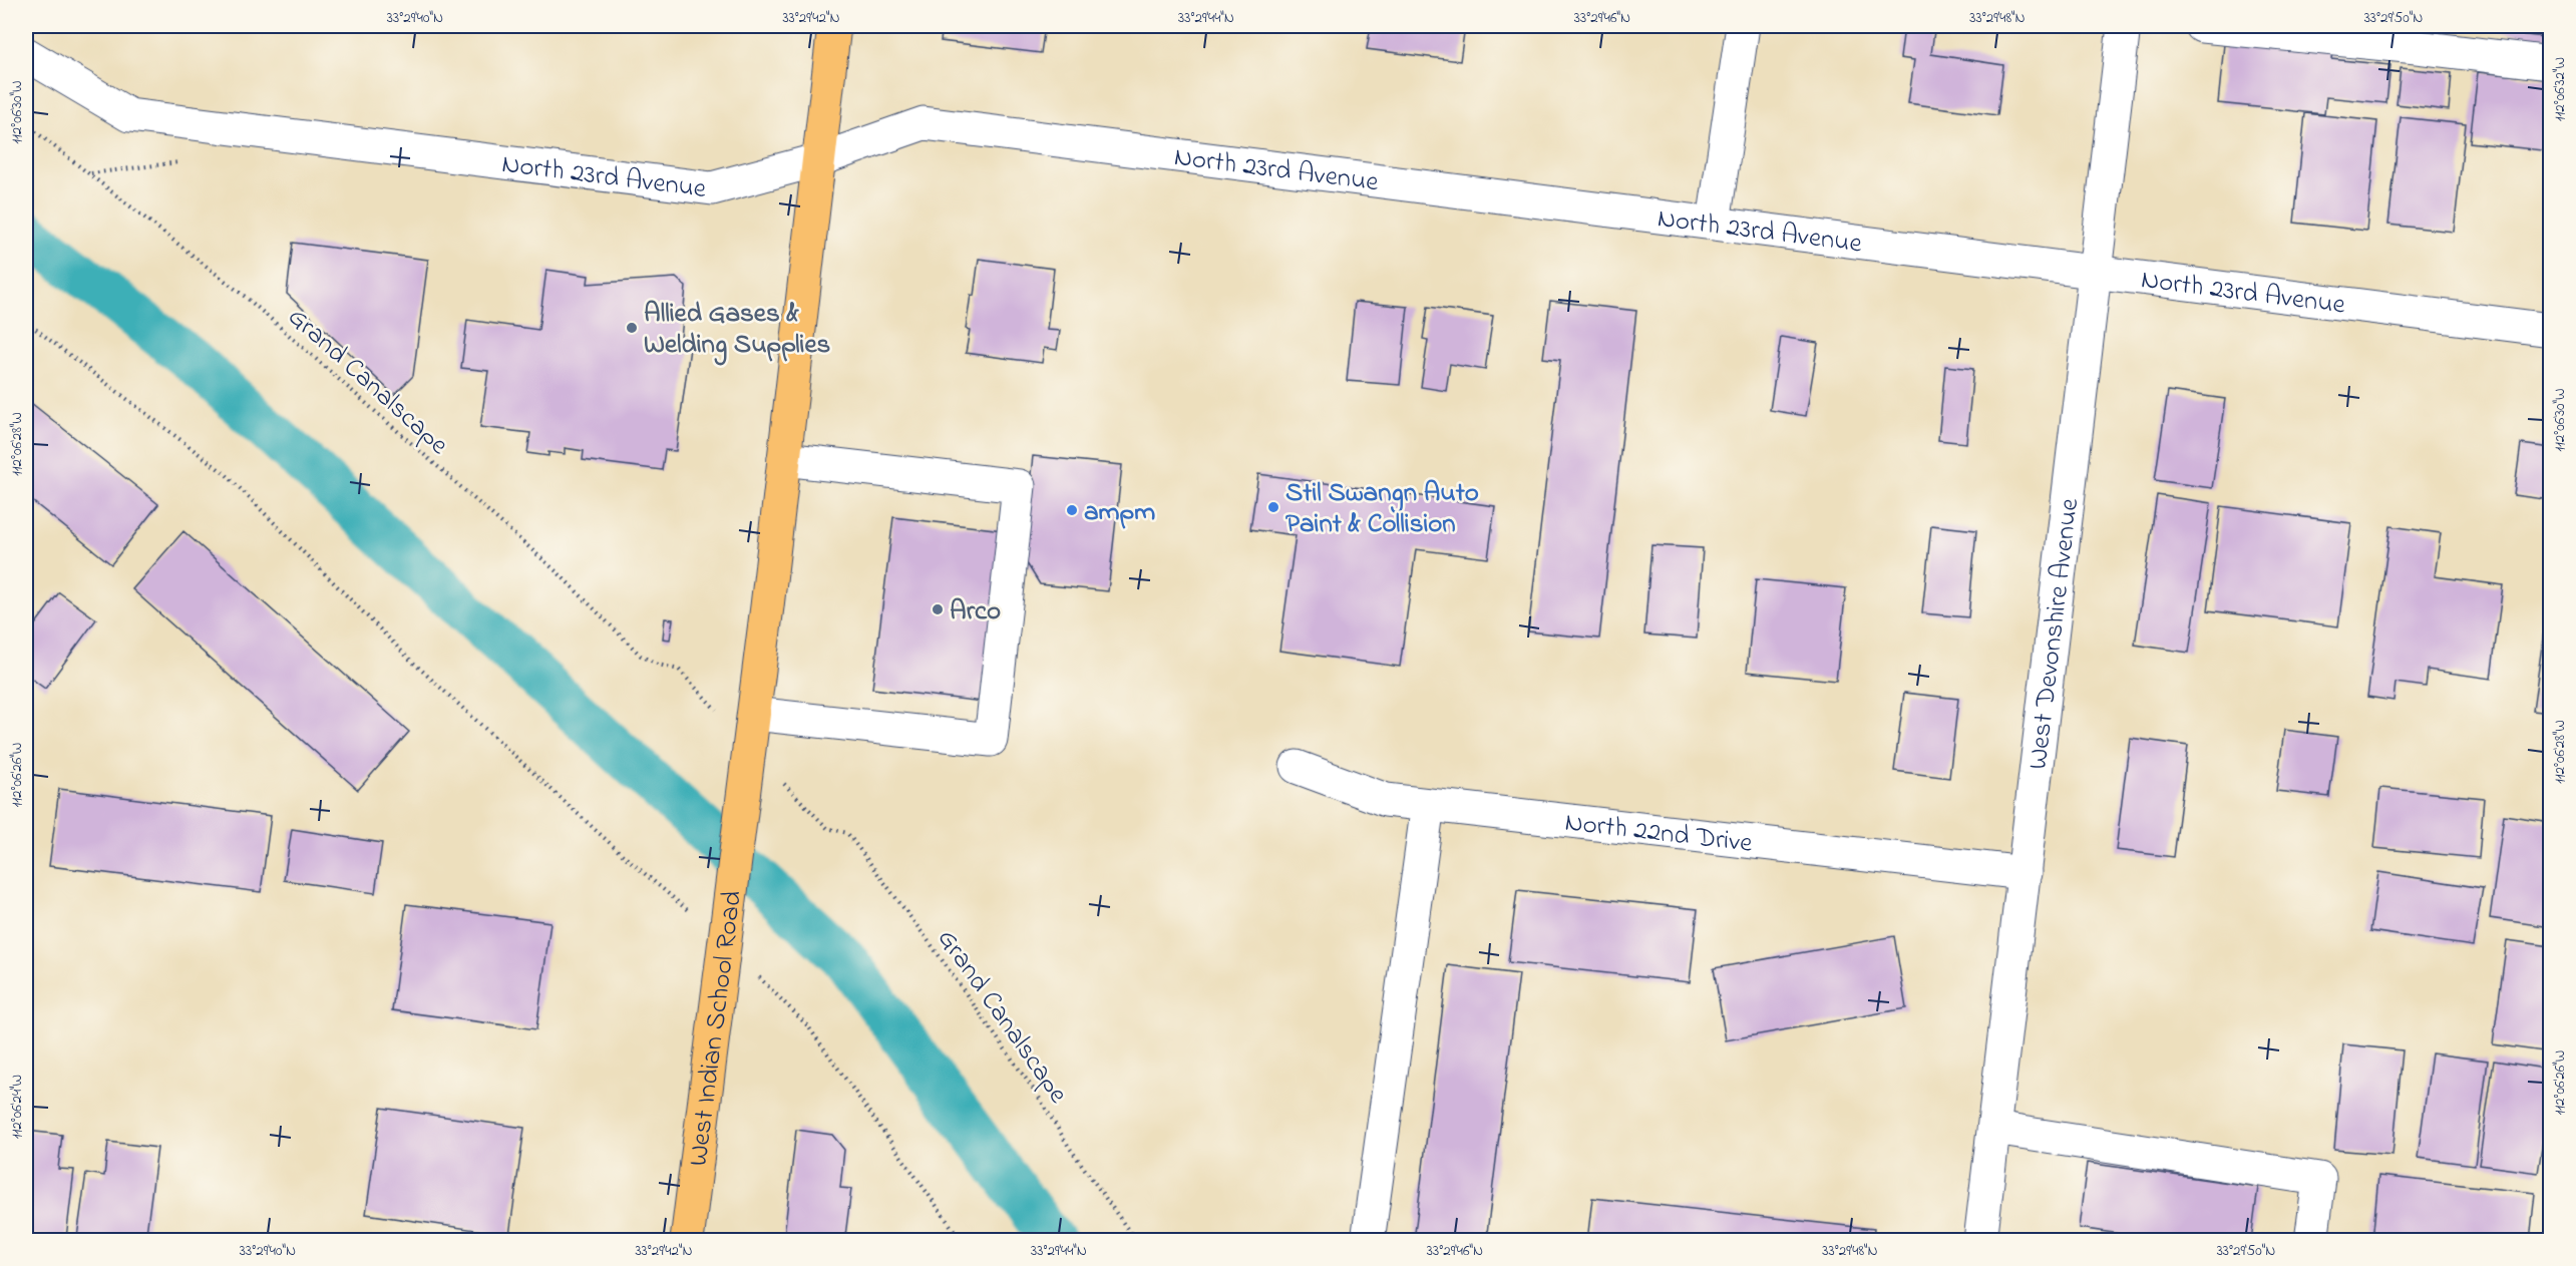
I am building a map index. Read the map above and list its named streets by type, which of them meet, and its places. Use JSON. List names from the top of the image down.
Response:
{
  "streets": {
    "main road": ["West Indian School Road"],
    "street": ["North 23rd Avenue", "West Devonshire Avenue", "North 22nd Drive"],
    "path": ["Grand Canalscape"]
  },
  "crossings": [
    ["North 23rd Avenue", "West Devonshire Avenue"],
    ["North 23rd Avenue", "West Indian School Road"],
    ["West Devonshire Avenue", "North 22nd Drive"]
  ],
  "places": [
    "Allied Gases & Welding Supplies",
    "Stil Swangn Auto Paint & Collision",
    "ampm",
    "Arco"
  ],
  "coordinates": [
    "33°29'40\"N",
    "33°29'42\"N",
    "33°29'44\"N",
    "33°29'46\"N",
    "33°29'48\"N",
    "33°29'50\"N",
    "112°06'32\"W",
    "112°06'30\"W",
    "112°06'28\"W",
    "112°06'26\"W",
    "112°06'24\"W"
  ]
}
